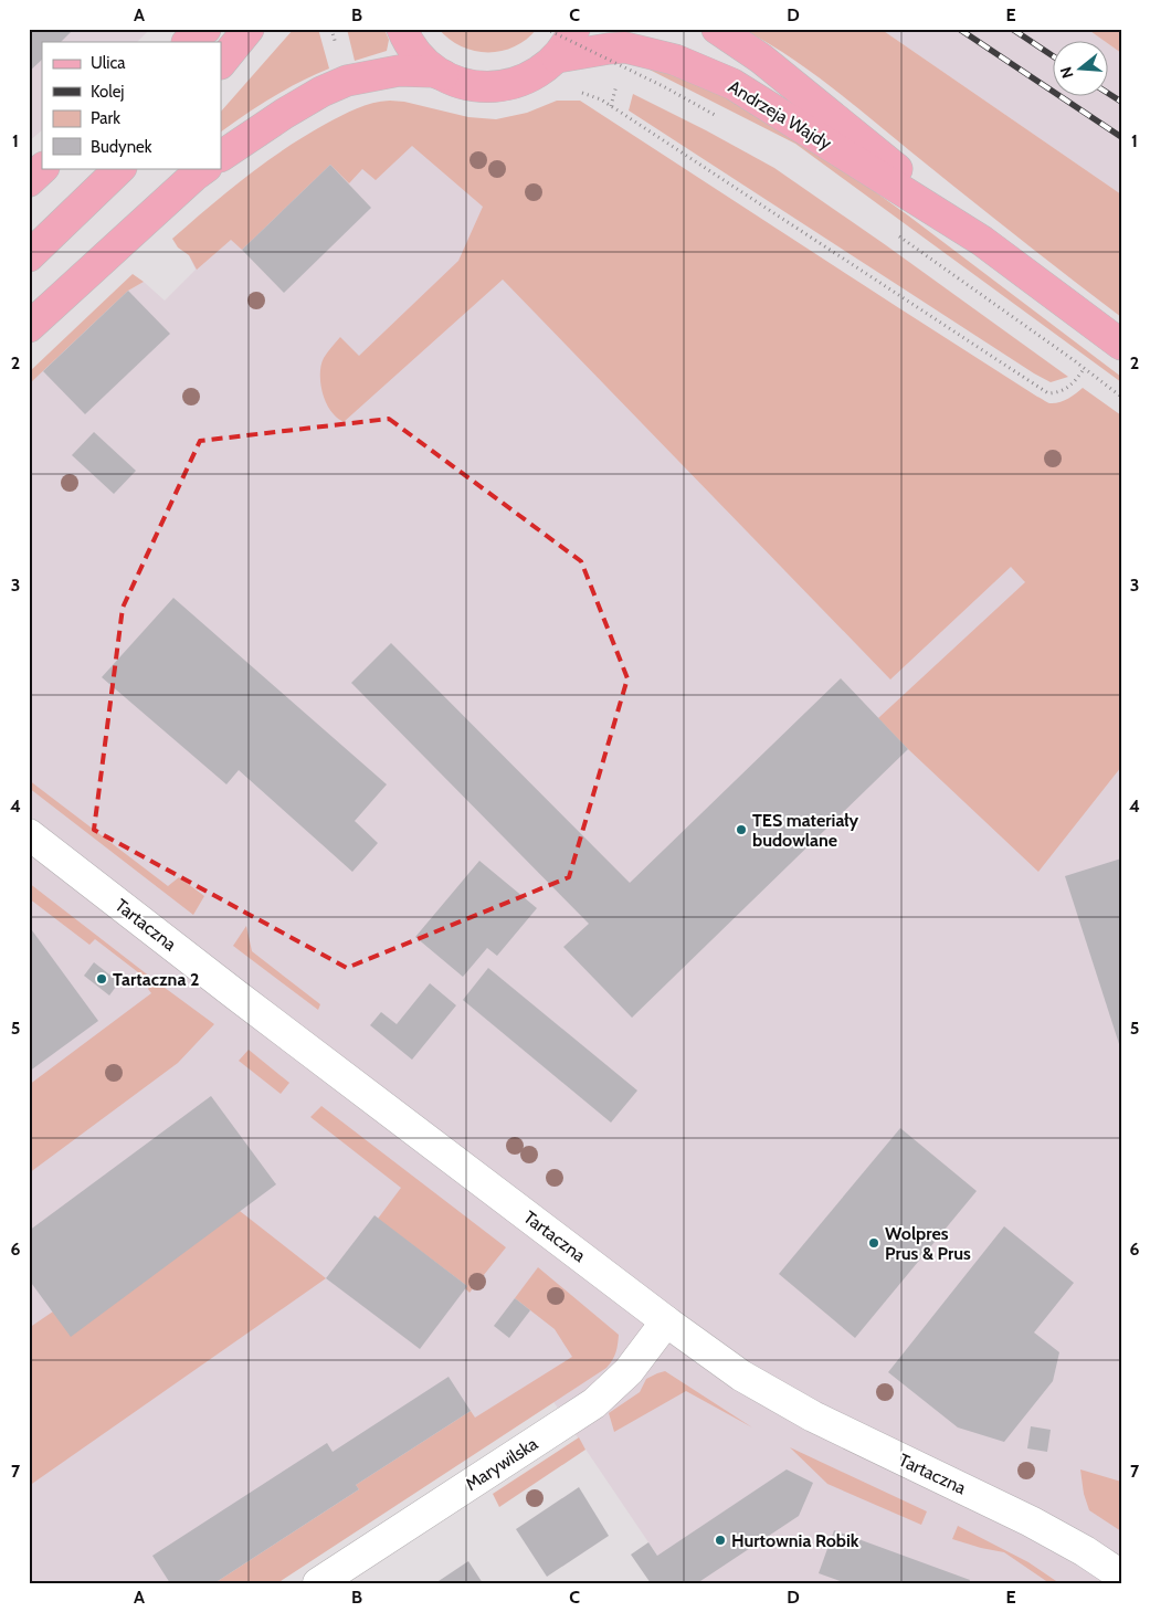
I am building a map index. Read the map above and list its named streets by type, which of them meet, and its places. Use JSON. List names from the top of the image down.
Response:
{
  "streets": {
    "main road": ["Andrzeja Wajdy"],
    "street": ["Tartaczna", "Marywilska"]
  },
  "crossings": [
    ["Tartaczna", "Marywilska"]
  ],
  "places": [
    "TES materiały budowlane",
    "Tartaczna 2",
    "Wolpres Prus & Prus",
    "Hurtownia Robik"
  ],
  "legend": [
    "Ulica",
    "Kolej",
    "Park",
    "Budynek"
  ],
  "north": "left",
  "grid": {
    "columns": [
      "A",
      "B",
      "C",
      "D",
      "E"
    ],
    "rows": [
      "1",
      "2",
      "3",
      "4",
      "5",
      "6",
      "7"
    ]
  }
}
